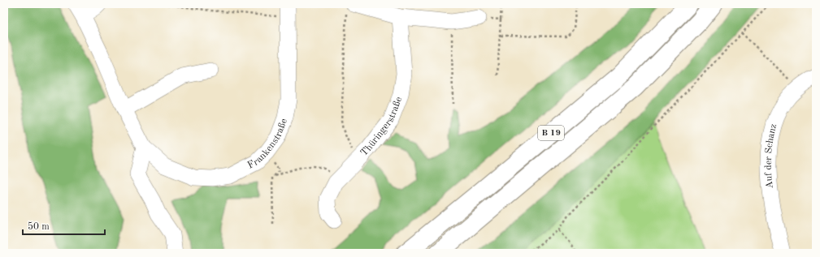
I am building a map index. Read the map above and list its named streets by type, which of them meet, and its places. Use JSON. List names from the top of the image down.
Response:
{
  "streets": {
    "highway": ["B 19"],
    "street": ["Thüringerstraße", "Frankenstraße", "Auf der Schanz"]
  },
  "scale_bar": "50 m"
}
